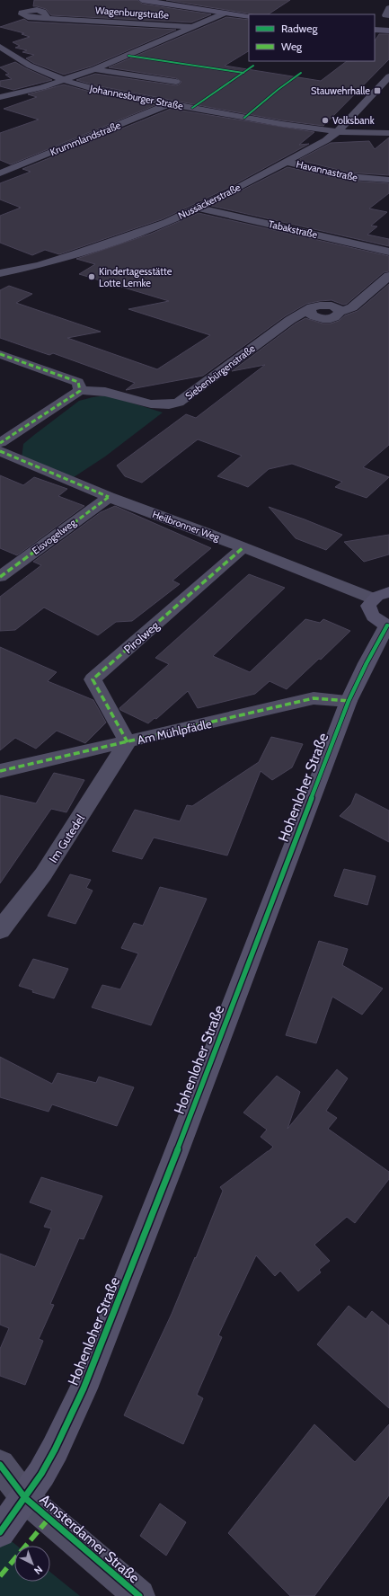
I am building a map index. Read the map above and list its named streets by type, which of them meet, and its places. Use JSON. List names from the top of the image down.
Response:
{
  "streets": {
    "street": [
      "Wagenburgstraße",
      "Johannesburger Straße",
      "Krummlandstraße",
      "Havannastraße",
      "Nussäckerstraße",
      "Tabakstraße",
      "Siebenbürgenstraße",
      "Heilbronner Weg",
      "Eisvogelweg",
      "Pirolweg",
      "Am Mühlpfädle",
      "Hohenloher Straße",
      "Im Gutedel",
      "Amsterdamer Straße"
    ]
  },
  "crossings": [
    ["Wagenburgstraße", "Johannesburger Straße"],
    ["Johannesburger Straße", "Krummlandstraße"],
    ["Johannesburger Straße", "Nussäckerstraße"],
    ["Havannastraße", "Nussäckerstraße"],
    ["Nussäckerstraße", "Tabakstraße"],
    ["Heilbronner Weg", "Eisvogelweg"],
    ["Heilbronner Weg", "Pirolweg"],
    ["Heilbronner Weg", "Hohenloher Straße"],
    ["Pirolweg", "Am Mühlpfädle"],
    ["Pirolweg", "Im Gutedel"],
    ["Am Mühlpfädle", "Hohenloher Straße"],
    ["Am Mühlpfädle", "Im Gutedel"],
    ["Hohenloher Straße", "Amsterdamer Straße"]
  ],
  "places": {
    "transit": ["Stauwehrhalle"],
    "other": ["Volksbank", "Kindertagesstätte Lotte Lemke"]
  },
  "legend": ["Radweg", "Weg"],
  "north": "bottom right"
}
